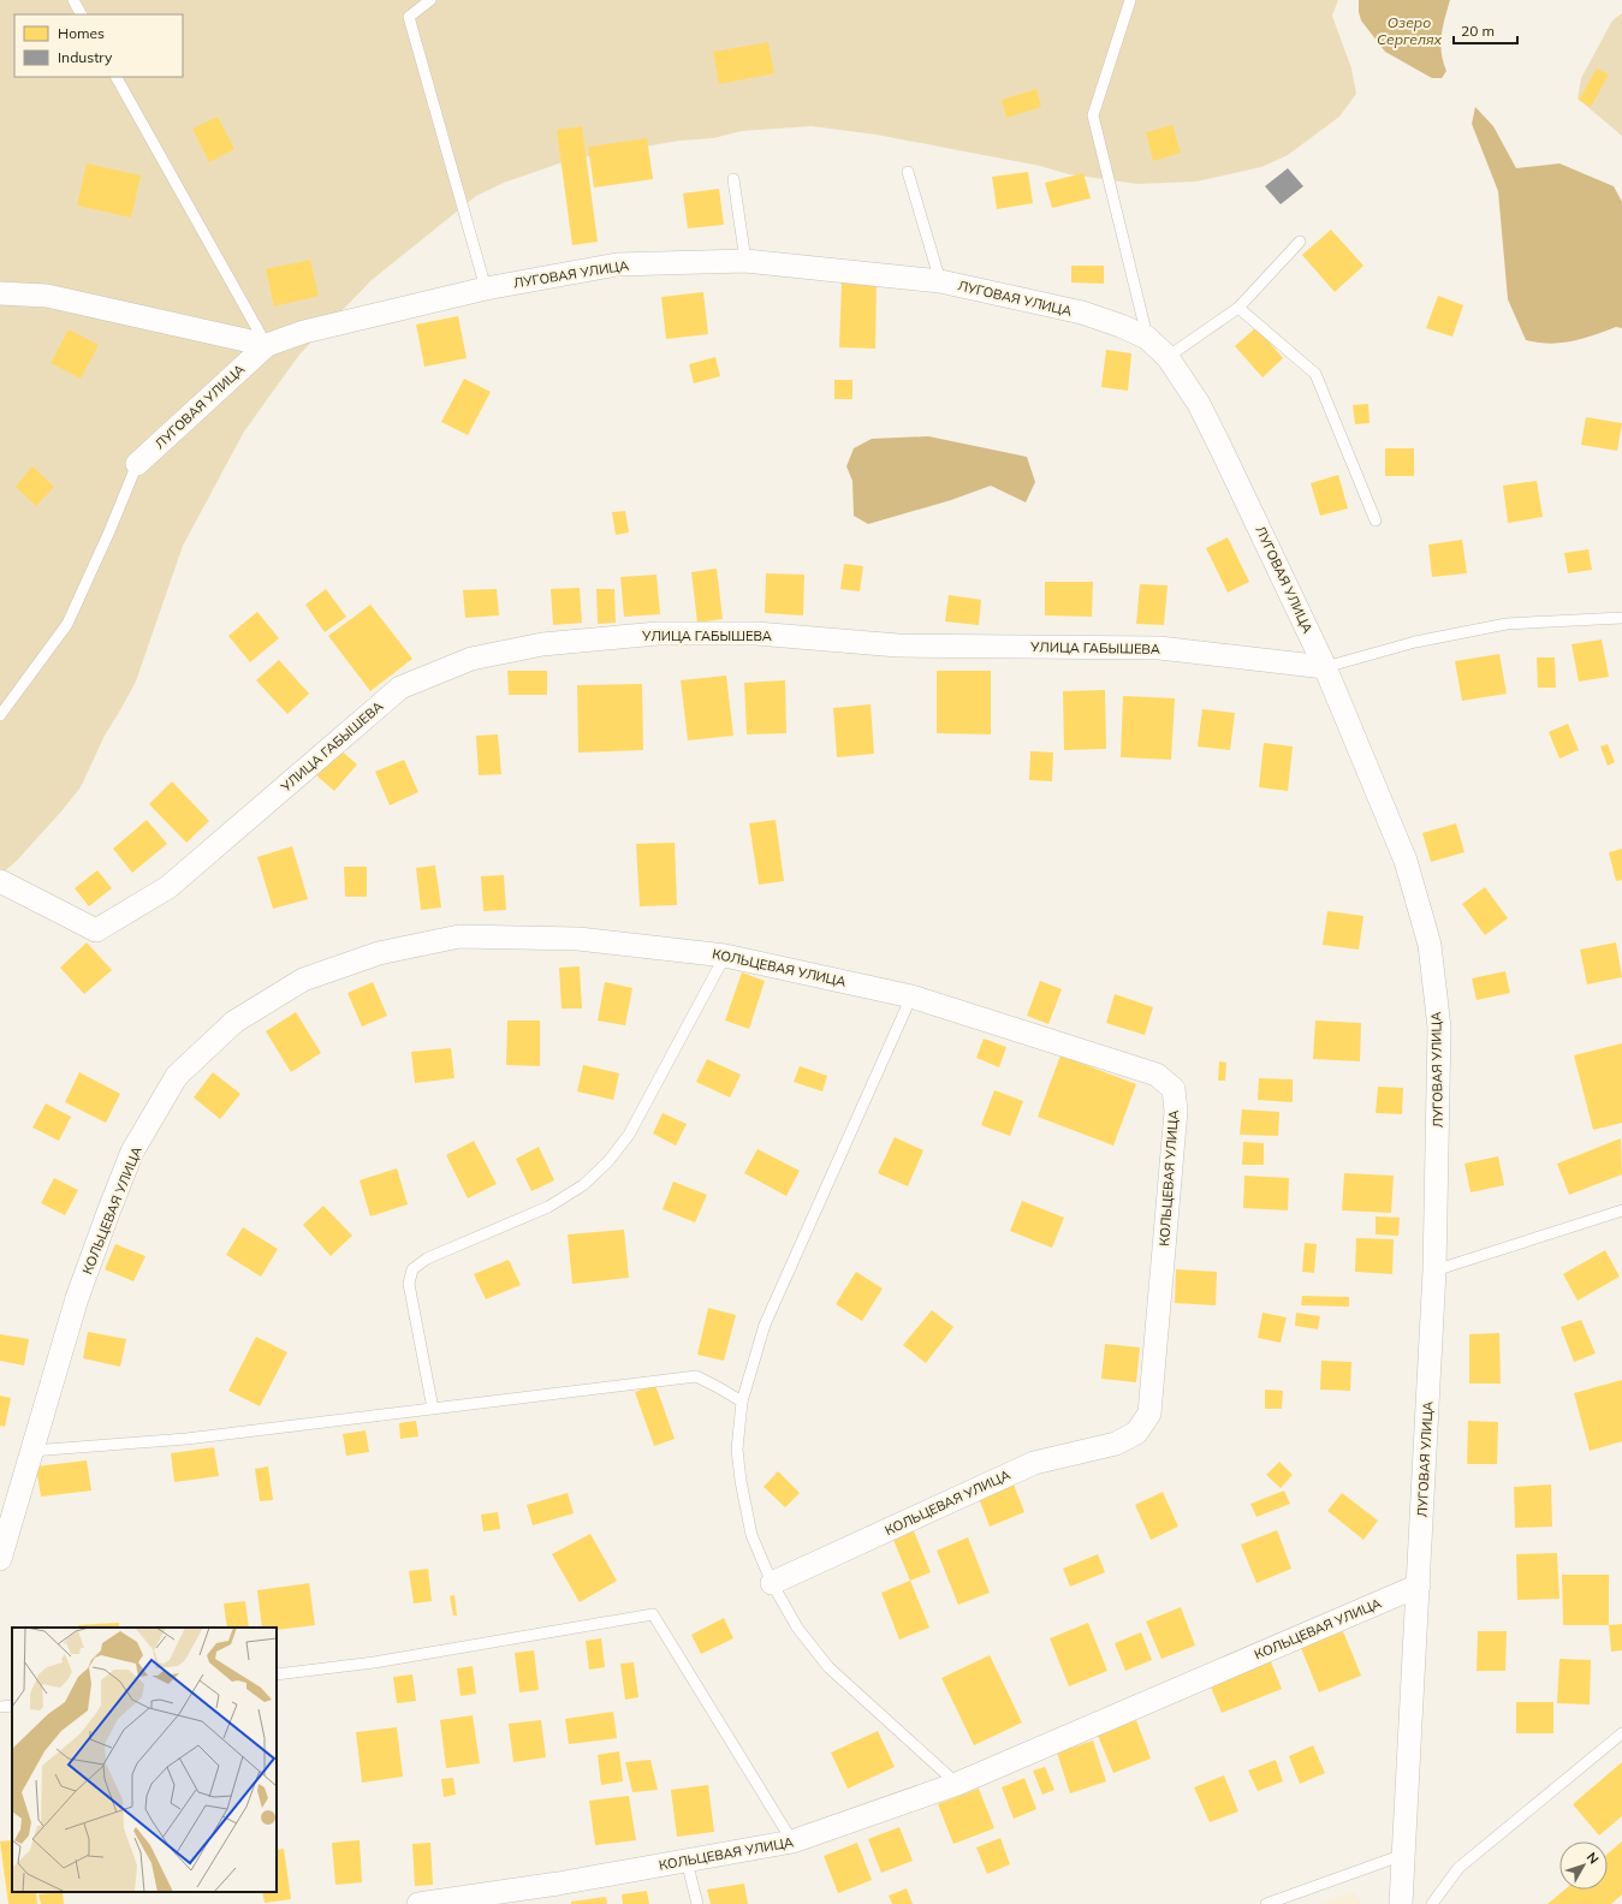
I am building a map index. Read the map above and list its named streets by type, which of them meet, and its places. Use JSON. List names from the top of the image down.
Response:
{
  "streets": {
    "street": ["ЛУГОВАЯ УЛИЦА", "УЛИЦА ГАБЫШЕВА", "КОЛЬЦЕВАЯ УЛИЦА"]
  },
  "crossings": [
    ["ЛУГОВАЯ УЛИЦА", "УЛИЦА ГАБЫШЕВА"],
    ["ЛУГОВАЯ УЛИЦА", "КОЛЬЦЕВАЯ УЛИЦА"]
  ],
  "water": ["Озеро Сергелях"],
  "legend": ["Homes", "Industry"],
  "scale_bar": "20 m",
  "north": "top right"
}
